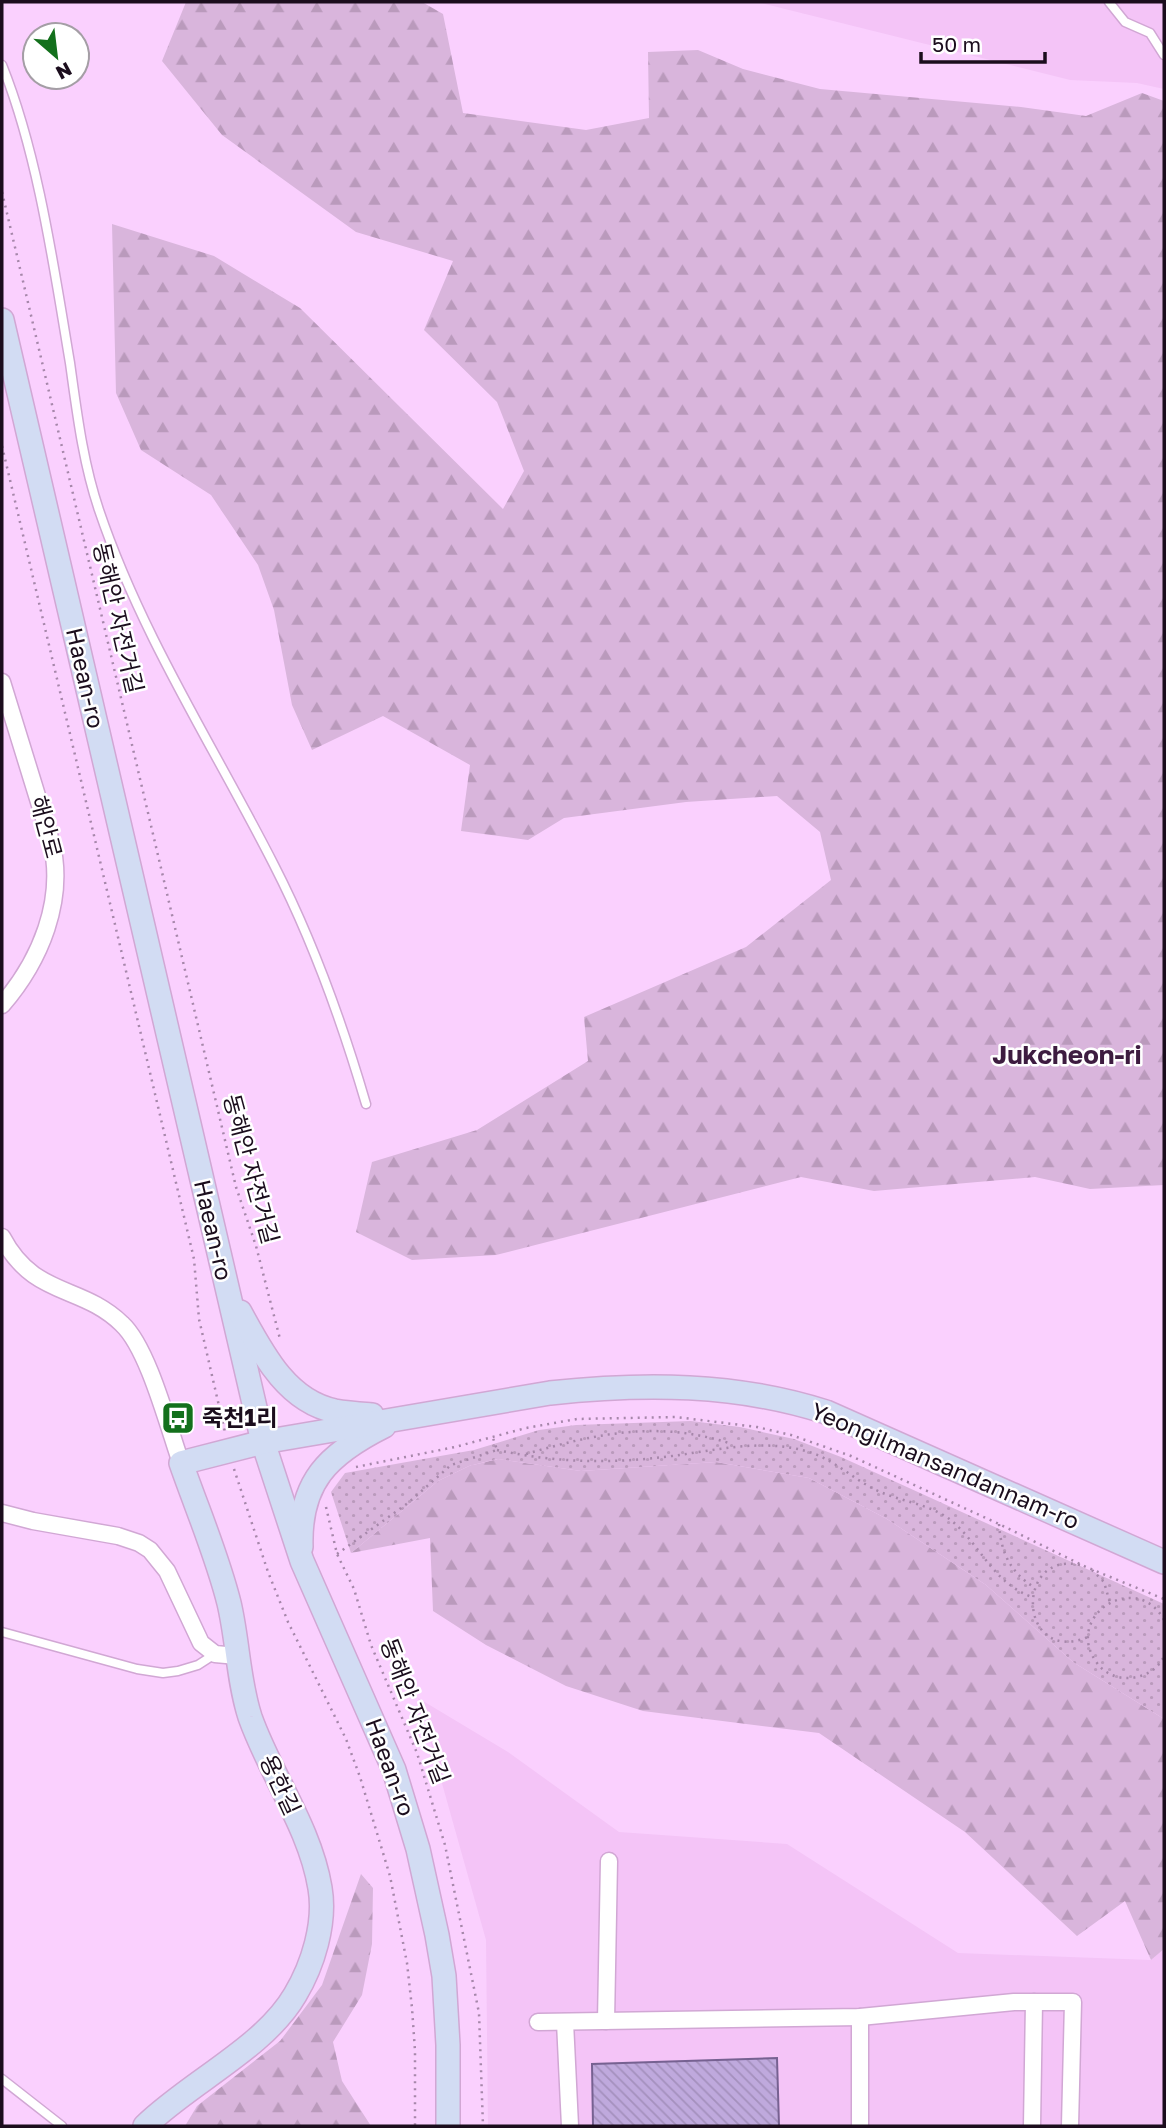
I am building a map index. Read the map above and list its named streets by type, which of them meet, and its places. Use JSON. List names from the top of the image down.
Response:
{
  "streets": {
    "street": [
      "Haean-ro",
      "해안로",
      "Yeongilmansandannam-ro",
      "용한길"
    ],
    "path": ["동해안 자전거길"]
  },
  "crossings": [
    ["Haean-ro", "Yeongilmansandannam-ro"]
  ],
  "districts": ["Jukcheon-ri"],
  "places": {
    "bus stop": ["죽천1리"]
  },
  "scale_bar": "50 m",
  "north": "bottom right"
}
